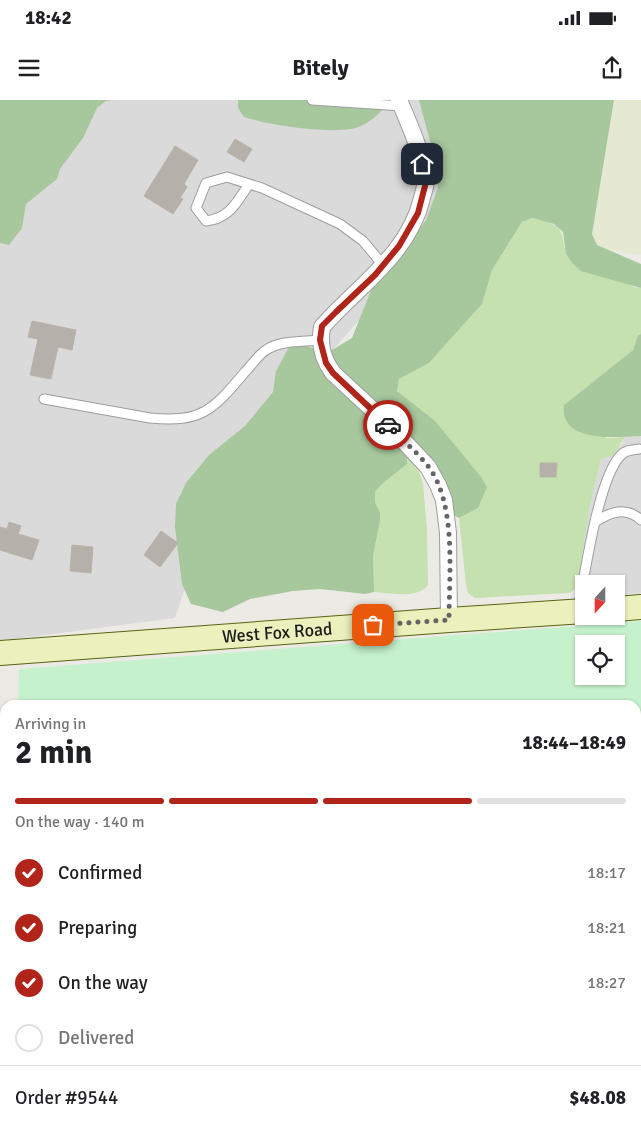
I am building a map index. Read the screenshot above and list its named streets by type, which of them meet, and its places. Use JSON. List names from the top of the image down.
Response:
{
  "streets": {
    "street": ["West Fox Road"]
  },
  "north": "bottom",
  "page": {
    "status": "18:42",
    "header": "Bitely",
    "heading": ["2 min", "Arriving in", "18:44–18:49"],
    "panel": ["Order #9544", "$48.08"],
    "bar": "On the way · 140 m",
    "list": [
      ["Confirmed", "18:17"],
      ["Preparing", "18:21"],
      ["On the way", "18:27"],
      "Delivered"
    ]
  }
}
